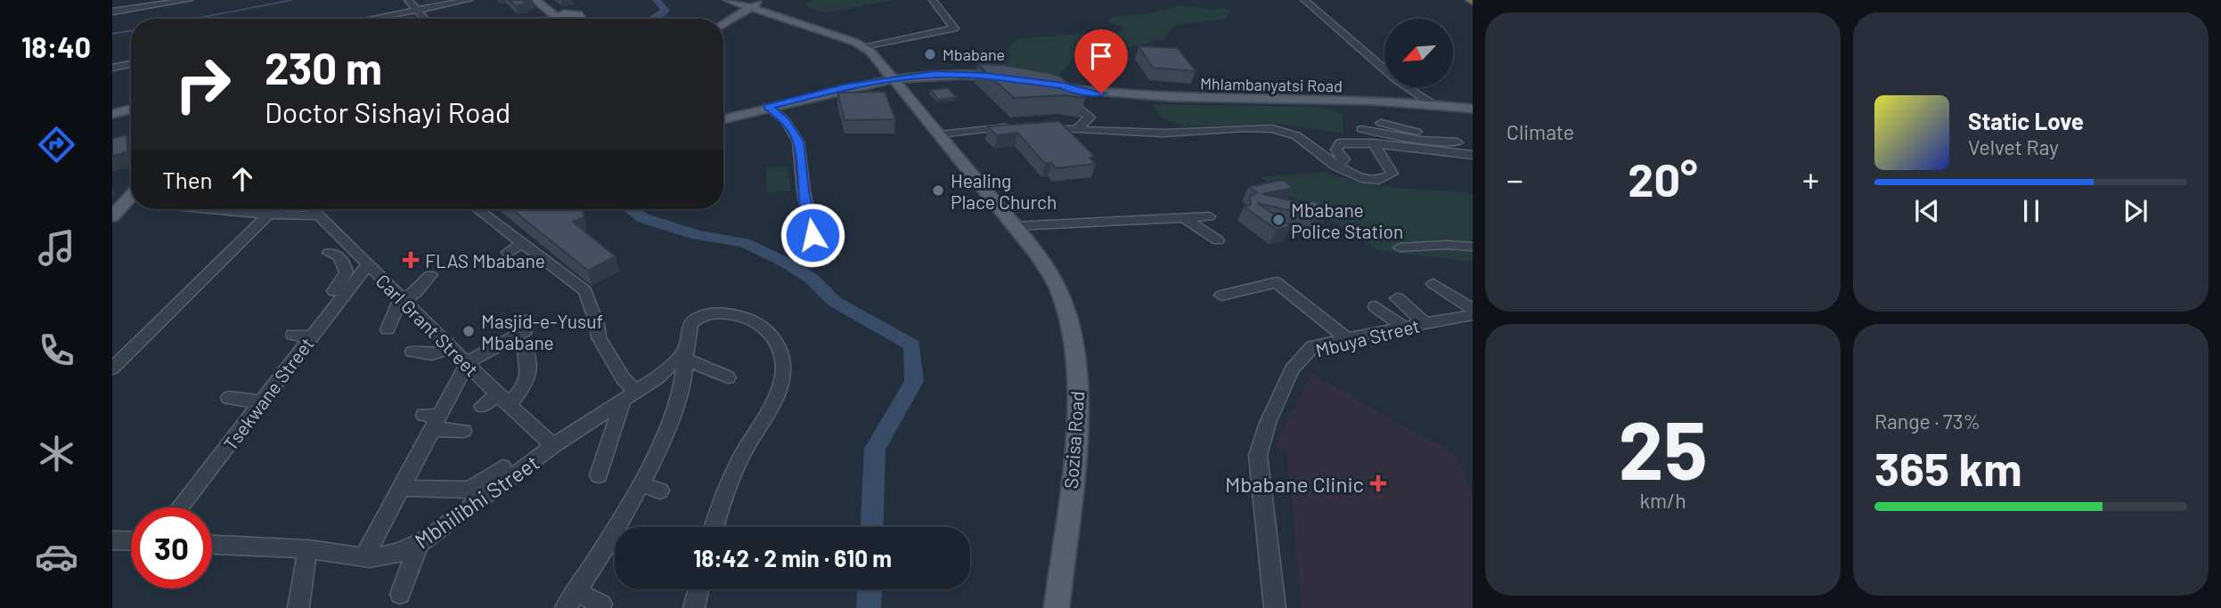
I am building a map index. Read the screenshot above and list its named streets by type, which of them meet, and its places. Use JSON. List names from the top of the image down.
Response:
{
  "streets": {
    "main road": ["Mhlambanyatsi Road", "Sozisa Road"],
    "street": [
      "Carl Grant Street",
      "Mbuya Street",
      "Tsekwane Street",
      "Mbhilibhi Street"
    ]
  },
  "crossings": [
    ["Carl Grant Street", "Tsekwane Street"],
    ["Carl Grant Street", "Mbhilibhi Street"]
  ],
  "places": {
    "other": [
      "Mbabane",
      "Healing Place Church",
      "Mbabane Police Station",
      "Masjid-e-Yusuf Mbabane"
    ],
    "health": ["FLAS Mbabane", "Mbabane Clinic"]
  },
  "north": "bottom left",
  "page": {
    "tabs": "18:40",
    "tile": [
      "Climate",
      ["25", "km/h"],
      ["Range · 73%", "365 km"]
    ],
    "turn": ["230 m", "Doctor Sishayi Road"],
    "song": ["Static Love", "Velvet Ray"],
    "then": "Then",
    "heat": ["−", "20°", "+"],
    "limit": "30",
    "trip": "18:42 · 2 min · 610 m"
  }
}
